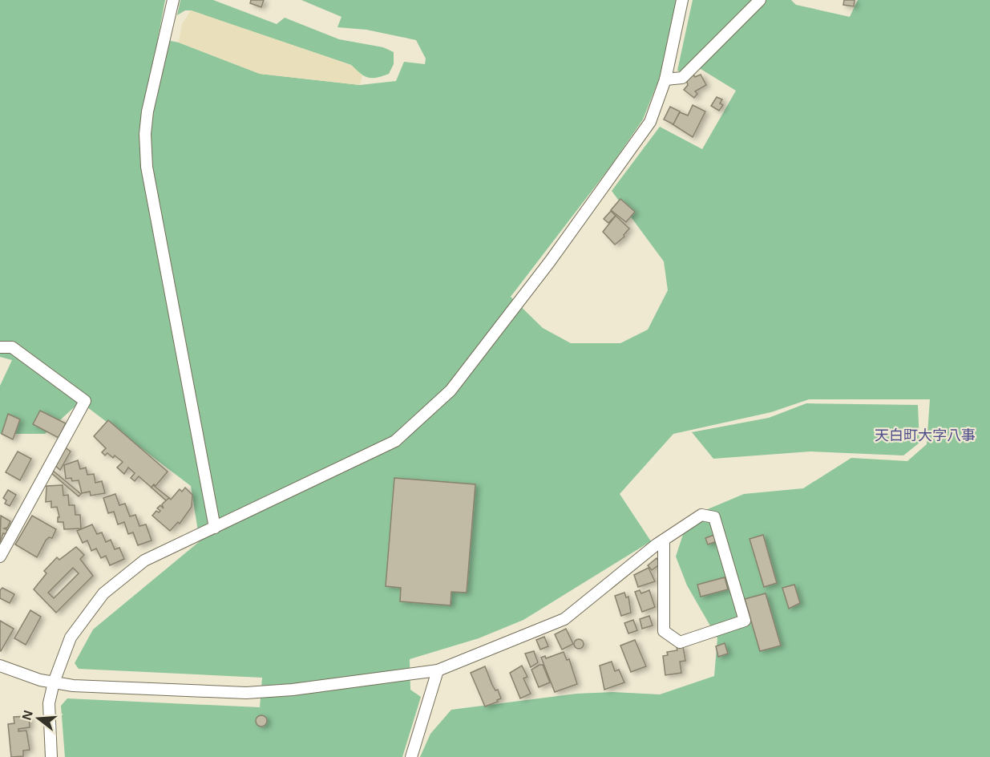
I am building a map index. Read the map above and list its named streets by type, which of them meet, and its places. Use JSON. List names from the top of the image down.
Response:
{
  "districts": ["天白町大字八事"],
  "north": "left"
}
